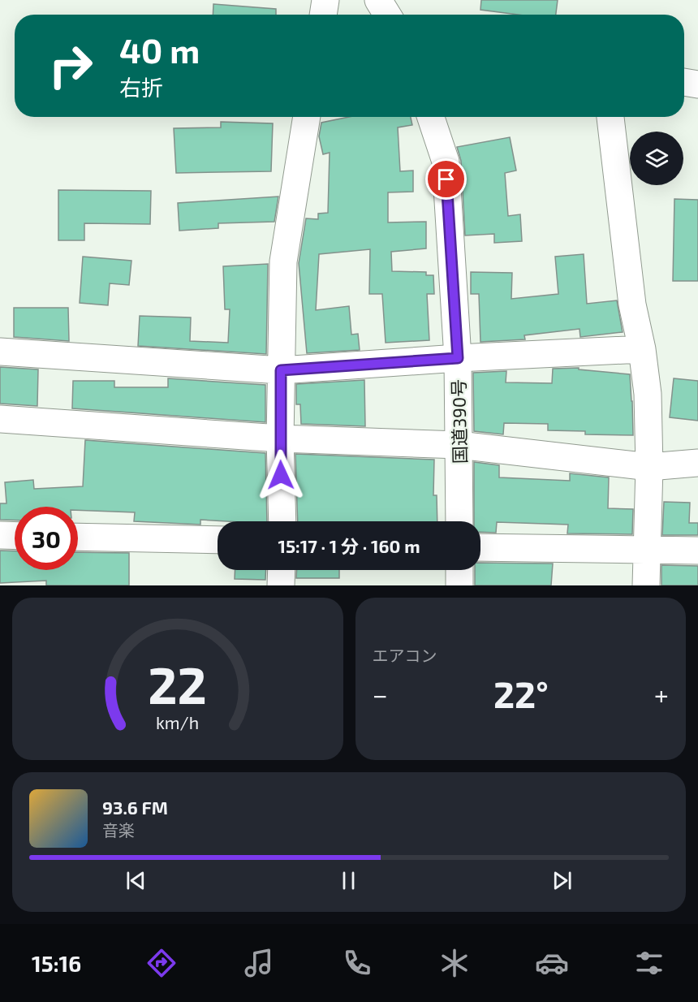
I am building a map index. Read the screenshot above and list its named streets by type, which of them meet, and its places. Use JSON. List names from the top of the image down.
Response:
{
  "streets": {
    "main road": ["国道390号"]
  },
  "page": {
    "turn": ["40 m", "右折"],
    "limit": "30",
    "trip": "15:17 · 1 分 · 160 m",
    "tile": "エアコン",
    "heat": ["−", "22°", "+"],
    "song": ["93.6 FM", "音楽"],
    "tabs": "15:16",
    "gauge": ["22", "km/h"]
  }
}
